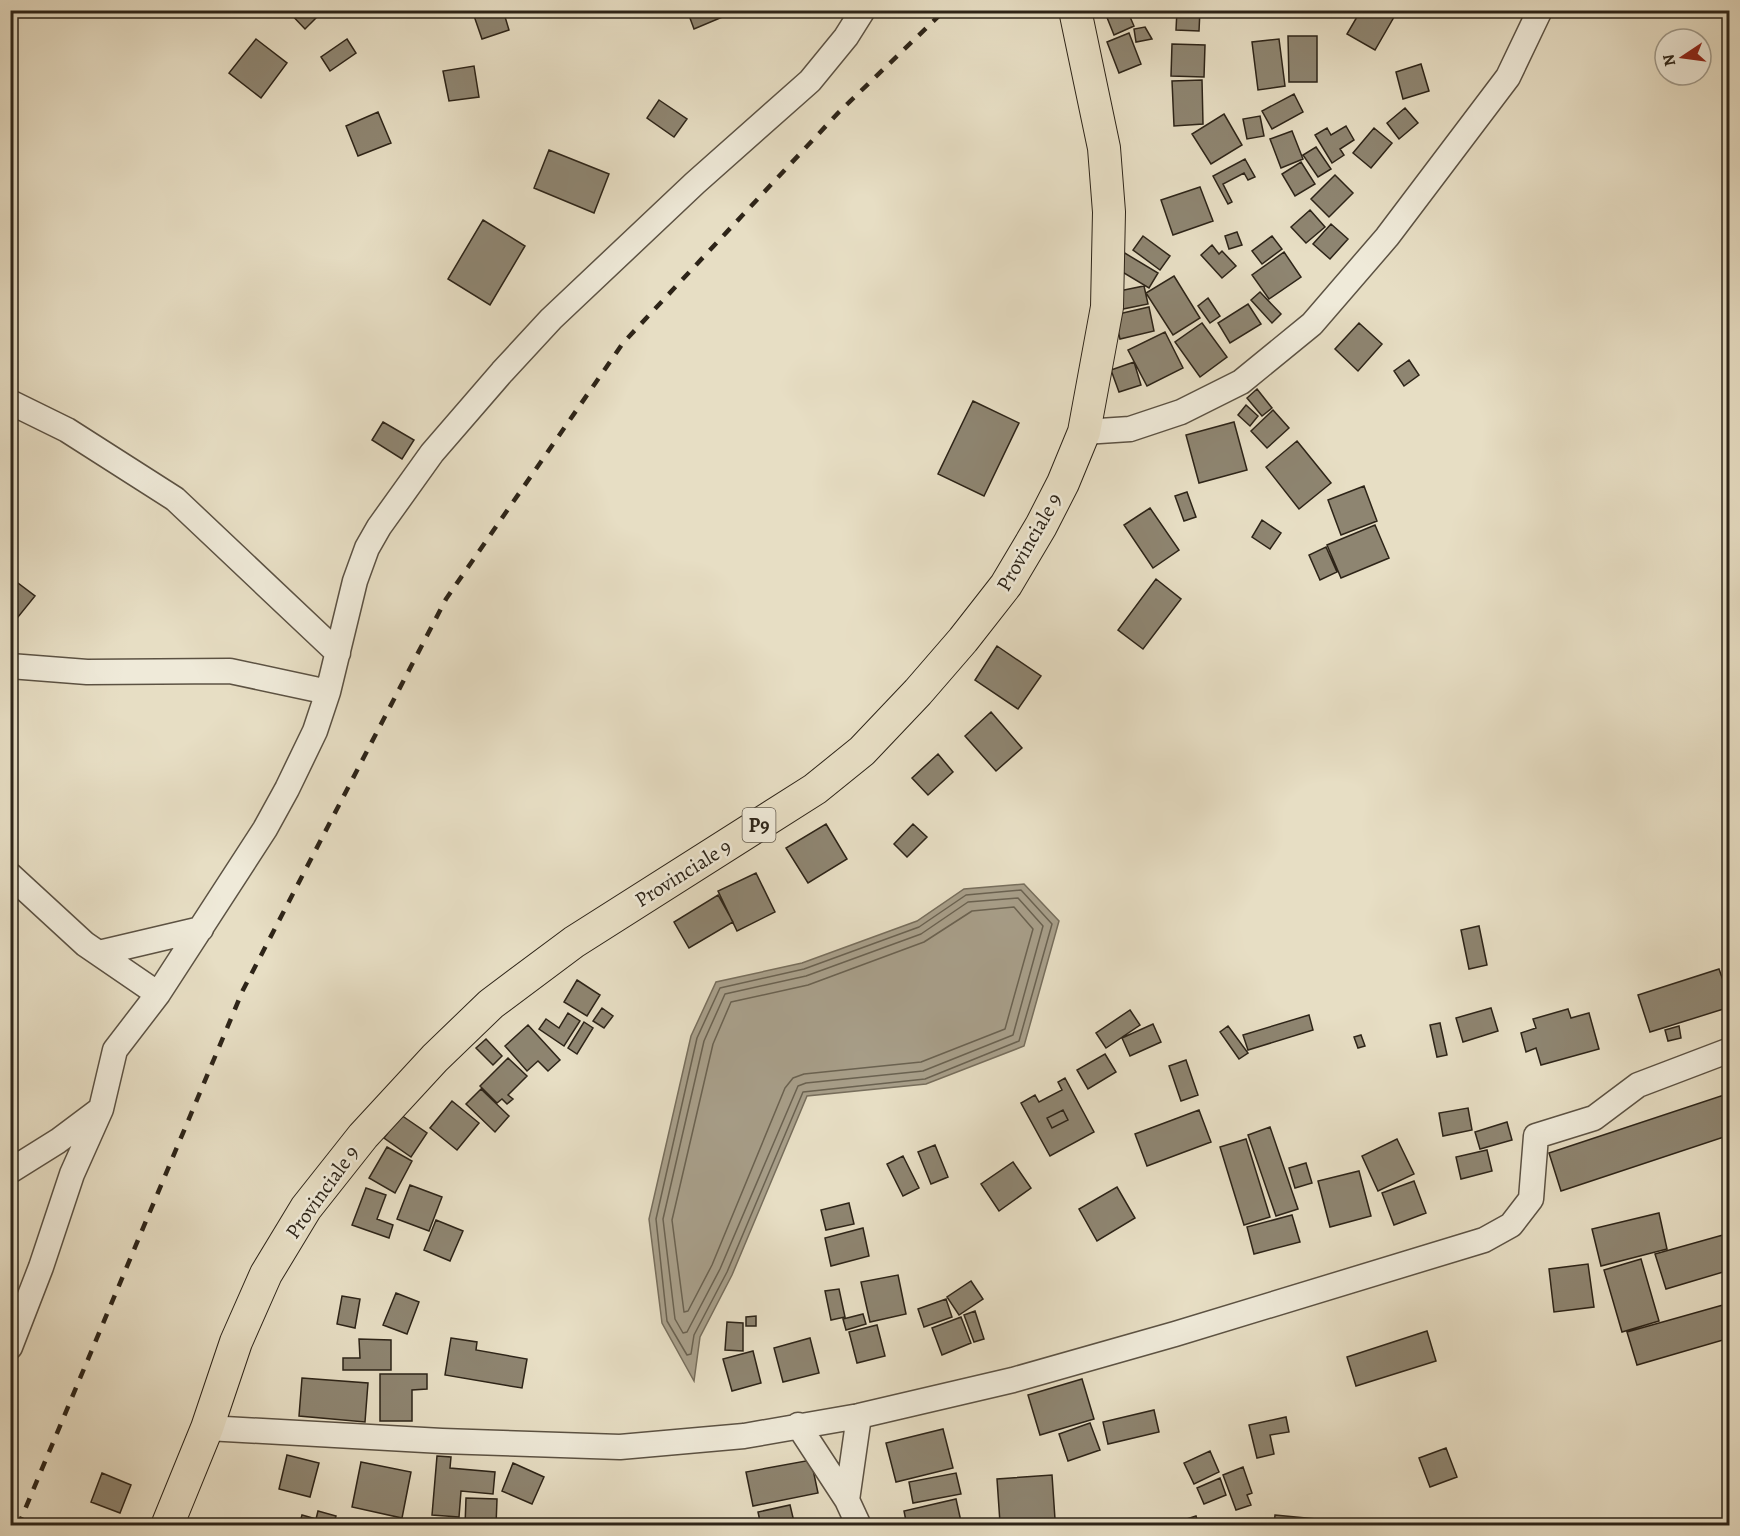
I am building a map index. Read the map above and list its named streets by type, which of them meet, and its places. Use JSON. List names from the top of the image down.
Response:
{
  "streets": {
    "main road": ["Provinciale 9", "P9"]
  },
  "north": "left"
}
